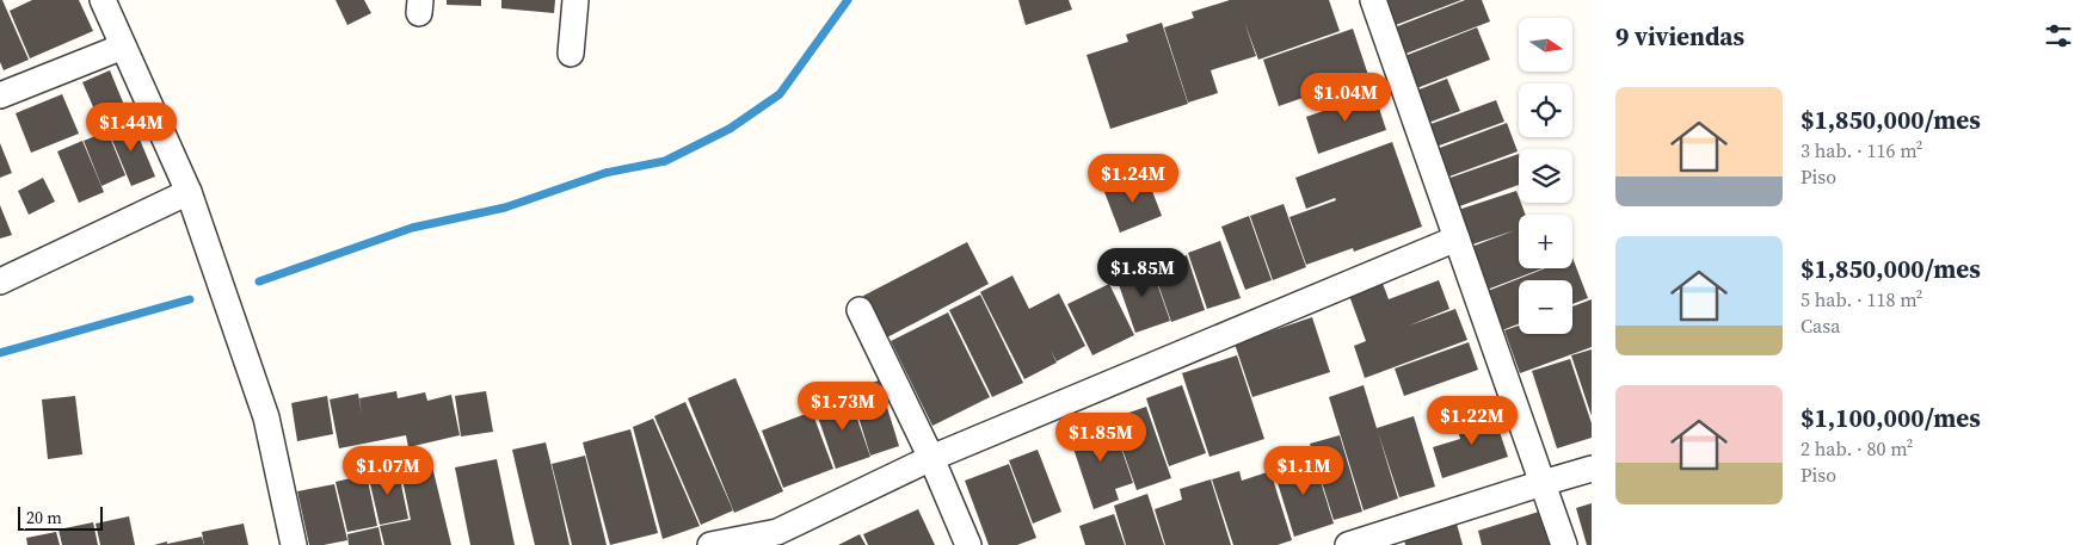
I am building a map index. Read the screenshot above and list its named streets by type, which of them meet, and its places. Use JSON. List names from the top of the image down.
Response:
{
  "scale_bar": "20 m",
  "north": "right",
  "page": {
    "heading": "9 viviendas",
    "map_buttons": ["+", "−"],
    "list": [
      {
        "name": "$1,850,000/mes",
        "note": "3 hab. · 116 m² · Piso"
      },
      {
        "name": "$1,850,000/mes",
        "note": "5 hab. · 118 m² · Casa"
      },
      {
        "name": "$1,100,000/mes",
        "note": "2 hab. · 80 m² · Piso"
      }
    ],
    "price": [
      "$1.04M",
      "$1.44M",
      "$1.24M",
      "$1.85M",
      "$1.73M",
      "$1.22M",
      "$1.85M",
      "$1.07M",
      "$1.1M"
    ],
    "scale": "20 m"
  }
}
